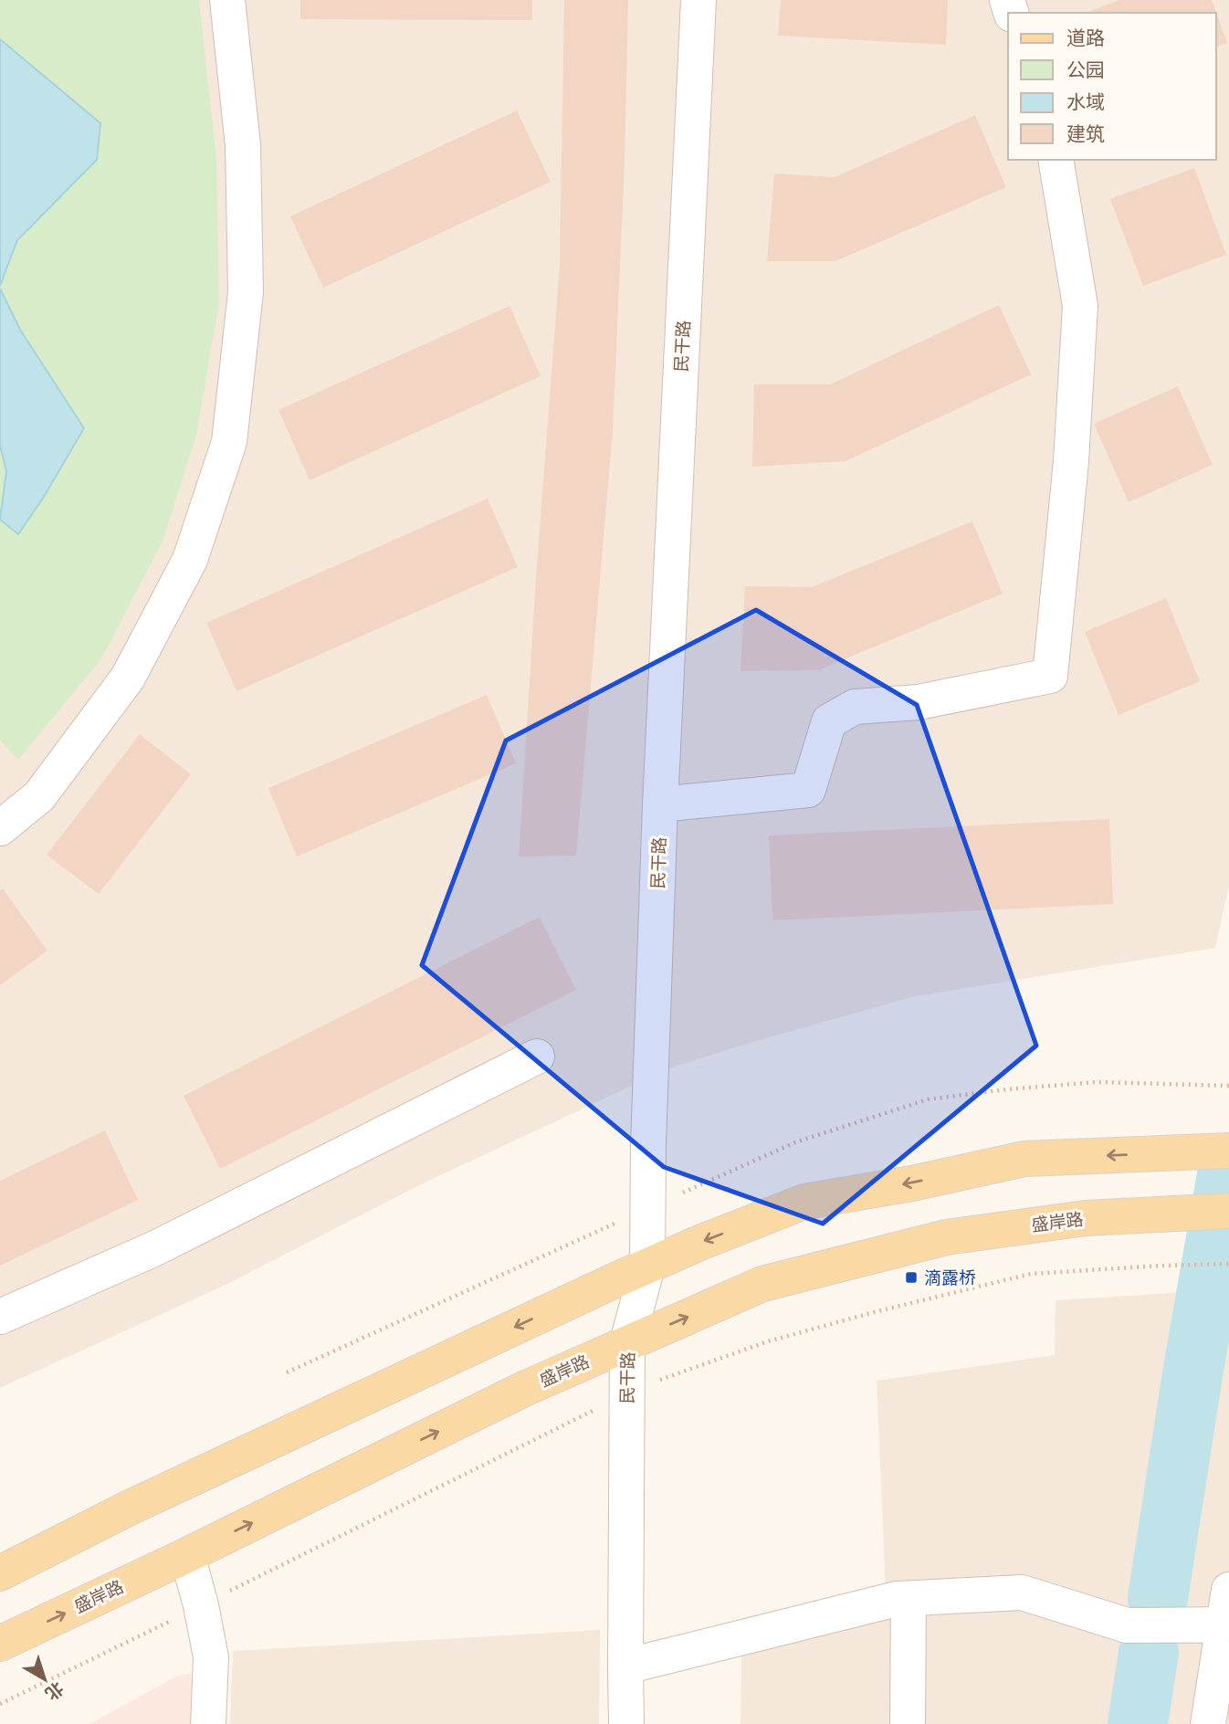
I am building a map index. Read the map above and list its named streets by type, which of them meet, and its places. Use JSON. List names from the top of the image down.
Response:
{
  "streets": {
    "main road": ["盛岸路"],
    "street": ["民干路"]
  },
  "crossings": [
    ["民干路", "盛岸路"]
  ],
  "places": {
    "transit": ["滴露桥"]
  },
  "legend": [
    "道路",
    "公园",
    "水域",
    "建筑"
  ],
  "north": "bottom right"
}
